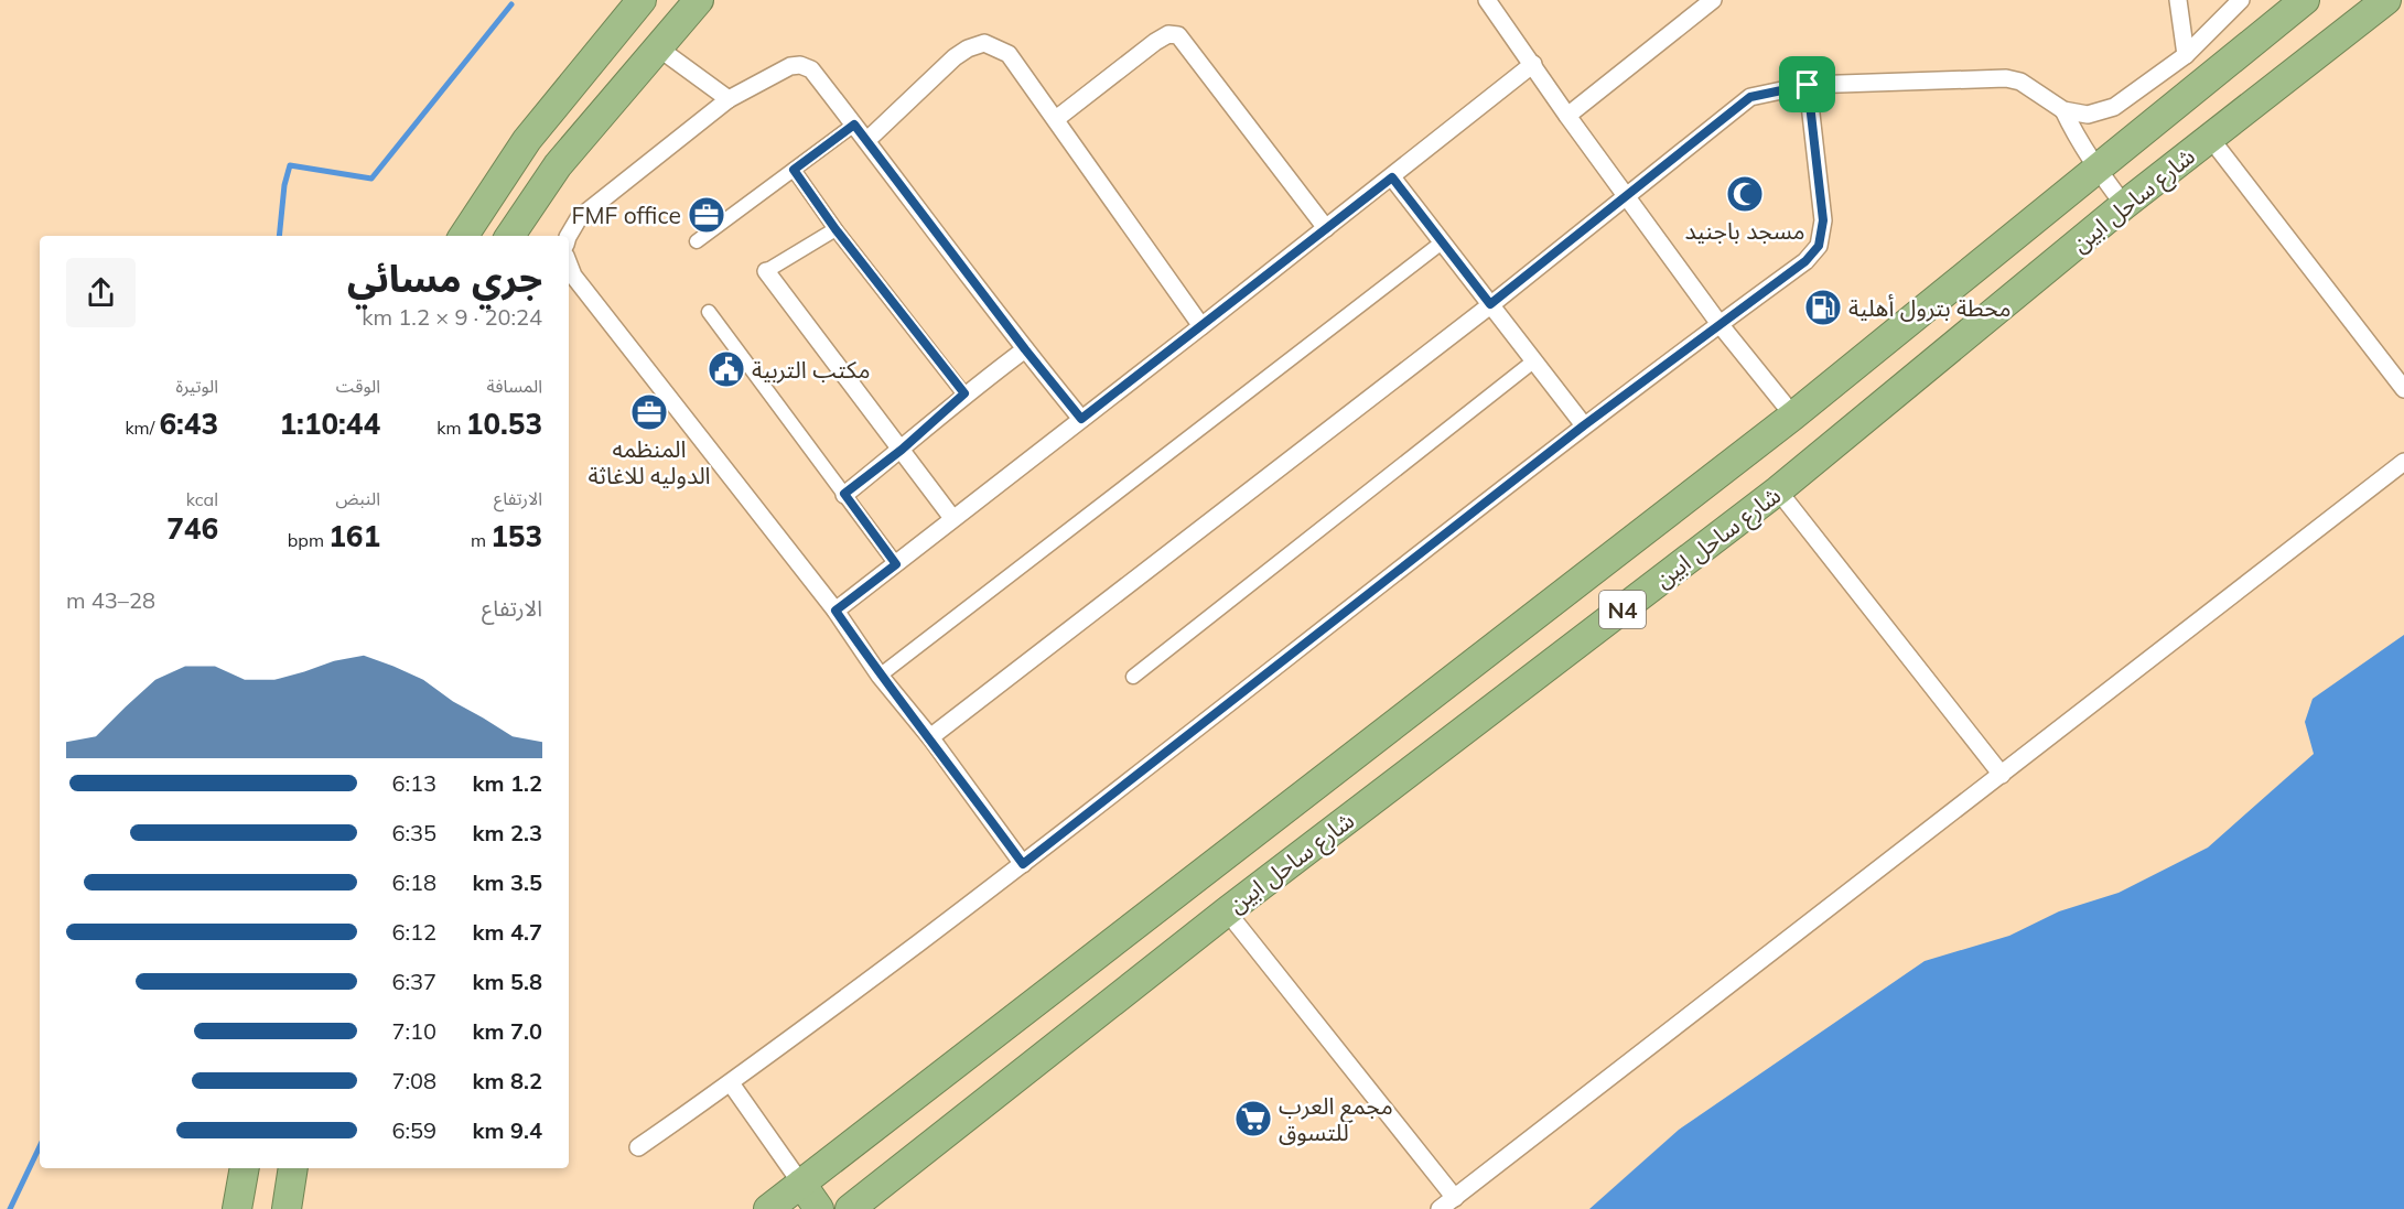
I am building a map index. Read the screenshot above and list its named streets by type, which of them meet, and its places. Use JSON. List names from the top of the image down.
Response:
{
  "streets": {
    "highway": ["شارع ساحل ابين", "N4"]
  },
  "places": {
    "mosque": ["مسجد باجنيد"],
    "office": ["FMF office", "المنظمه الدوليه للاغاثة"],
    "fuel station": ["محطة بترول أهلية"],
    "public building": ["مكتب التربية"],
    "supermarket": ["مجمع العرب للتسوق"]
  },
  "page": {
    "heading": ["جري مسائي", "20:24 · 9 × 1.2 km"],
    "stats": [
      ["المسافة", "10.53 km"],
      ["الوقت", "1:10:44"],
      ["الوتيرة", "6:43 /km"],
      ["الارتفاع", "153 m"],
      ["النبض", "161 bpm"],
      ["kcal", "746"]
    ],
    "chart": ["الارتفاع", "28–43 m"],
    "list": [
      {
        "name": "1.2 km",
        "note": "6:13"
      },
      {
        "name": "2.3 km",
        "note": "6:35"
      },
      {
        "name": "3.5 km",
        "note": "6:18"
      },
      {
        "name": "4.7 km",
        "note": "6:12"
      },
      {
        "name": "5.8 km",
        "note": "6:37"
      },
      {
        "name": "7.0 km",
        "note": "7:10"
      },
      {
        "name": "8.2 km",
        "note": "7:08"
      },
      {
        "name": "9.4 km",
        "note": "6:59"
      }
    ]
  }
}
